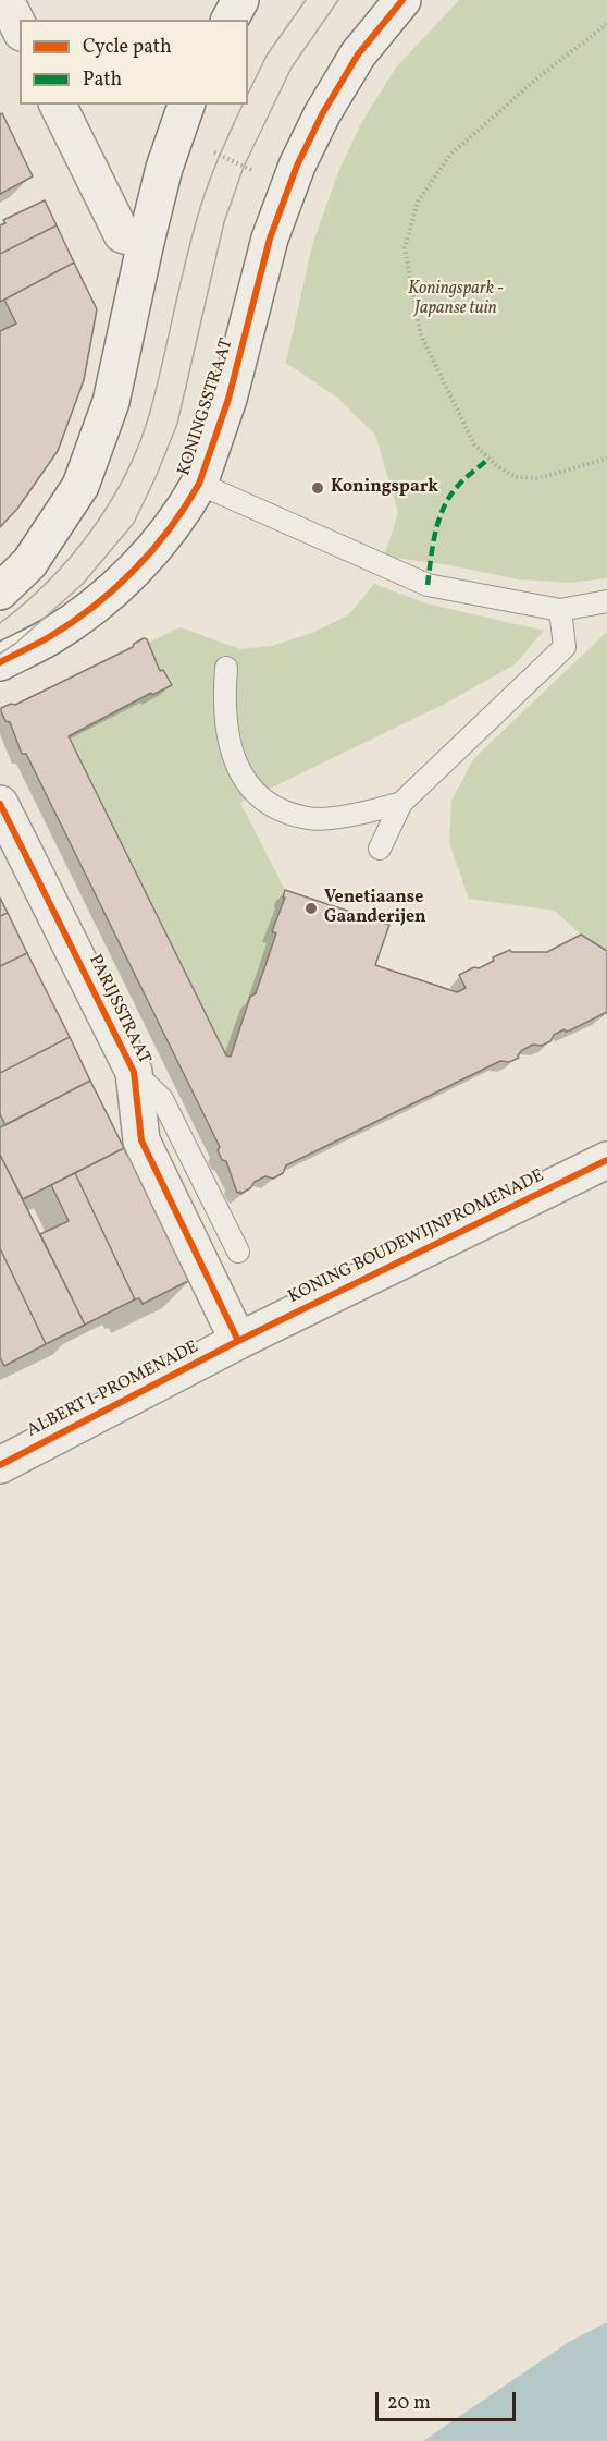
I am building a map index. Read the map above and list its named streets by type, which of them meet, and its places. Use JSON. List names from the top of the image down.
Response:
{
  "streets": {
    "street": [
      "KONINGSSTRAAT",
      "PARIJSSTRAAT",
      "KONING BOUDEWIJNPROMENADE",
      "ALBERT I-PROMENADE"
    ]
  },
  "crossings": [
    ["PARIJSSTRAAT", "KONING BOUDEWIJNPROMENADE"],
    ["PARIJSSTRAAT", "ALBERT I-PROMENADE"],
    ["KONING BOUDEWIJNPROMENADE", "ALBERT I-PROMENADE"]
  ],
  "parks": ["Koningspark - Japanse tuin"],
  "places": ["Koningspark", "Venetiaanse Gaanderijen"],
  "legend": ["Cycle path", "Path"],
  "scale_bar": "20 m"
}
